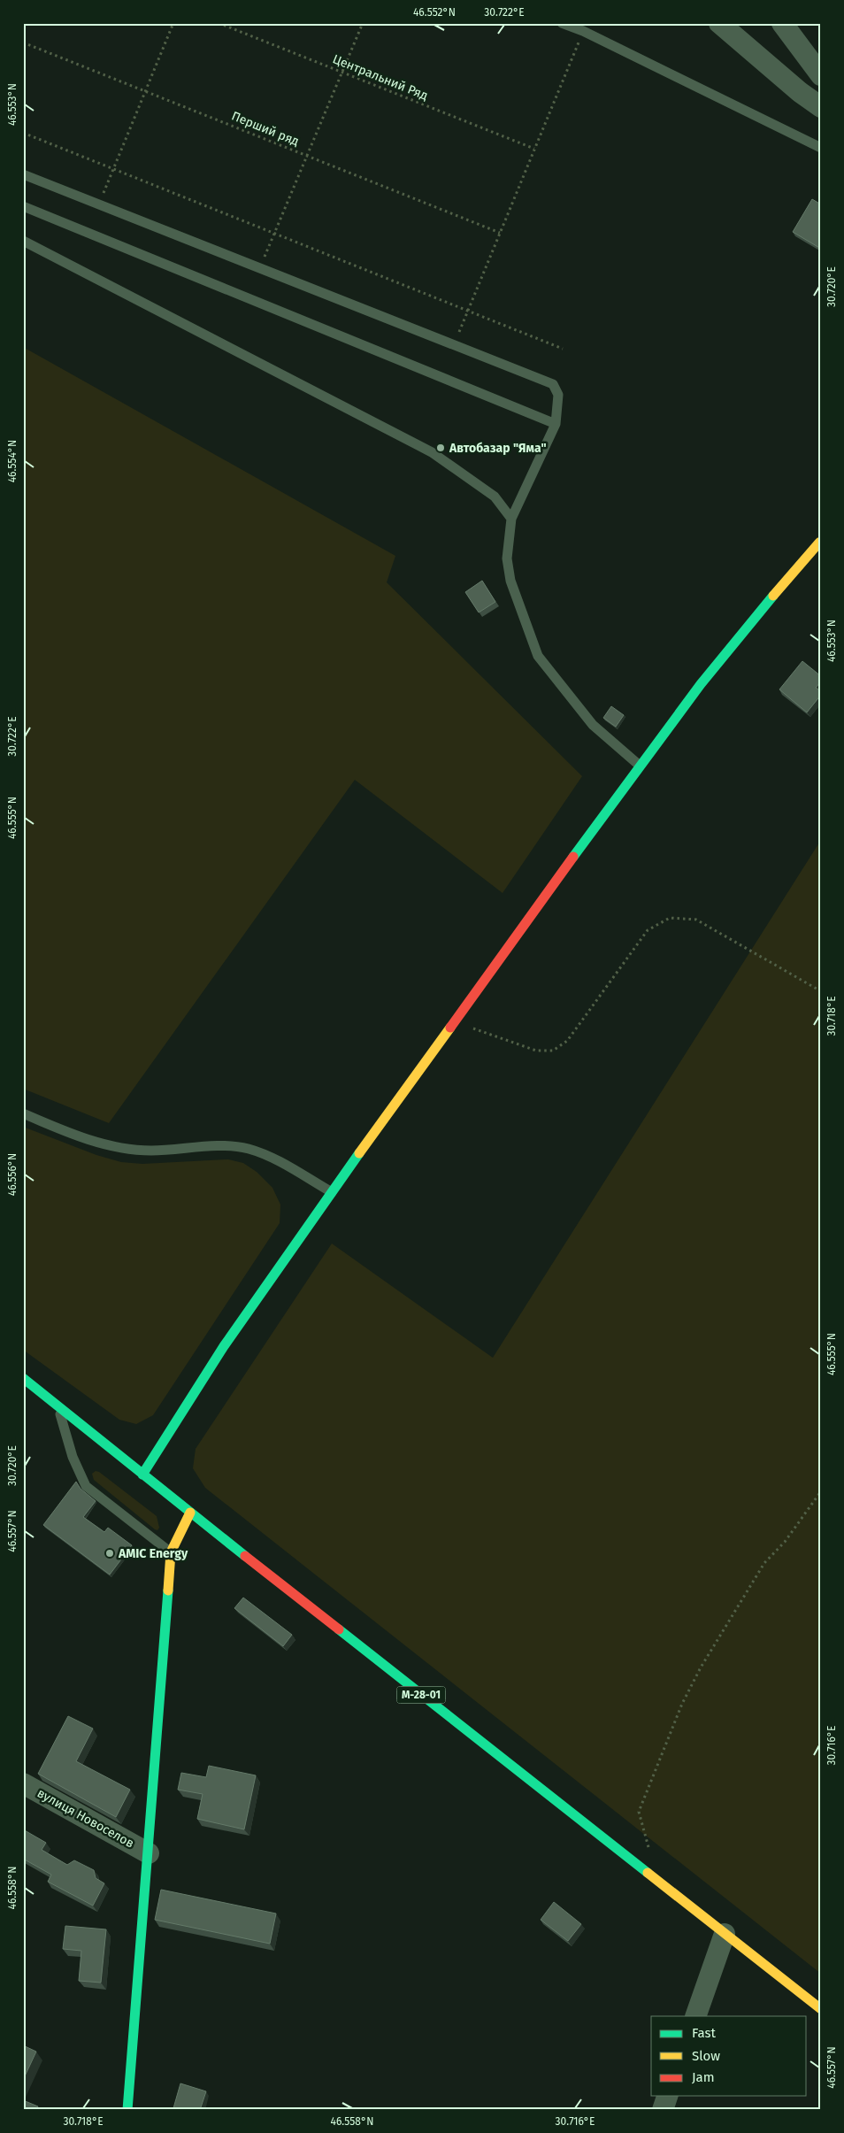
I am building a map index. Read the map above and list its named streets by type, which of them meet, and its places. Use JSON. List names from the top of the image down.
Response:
{
  "streets": {
    "main road": ["М-28-01"],
    "street": ["вулиця Новоселов"],
    "path": ["Центральний Ряд", "Перший ряд"]
  },
  "places": ["Автобазар \"Яма\"", "AMIC Energy"],
  "legend": ["Fast", "Slow", "Jam"],
  "coordinates": [
    "46.552°N",
    "30.722°E",
    "46.553°N",
    "30.720°E",
    "46.554°N",
    "46.555°N",
    "30.718°E",
    "46.556°N",
    "46.557°N",
    "30.716°E",
    "46.558°N"
  ]
}
